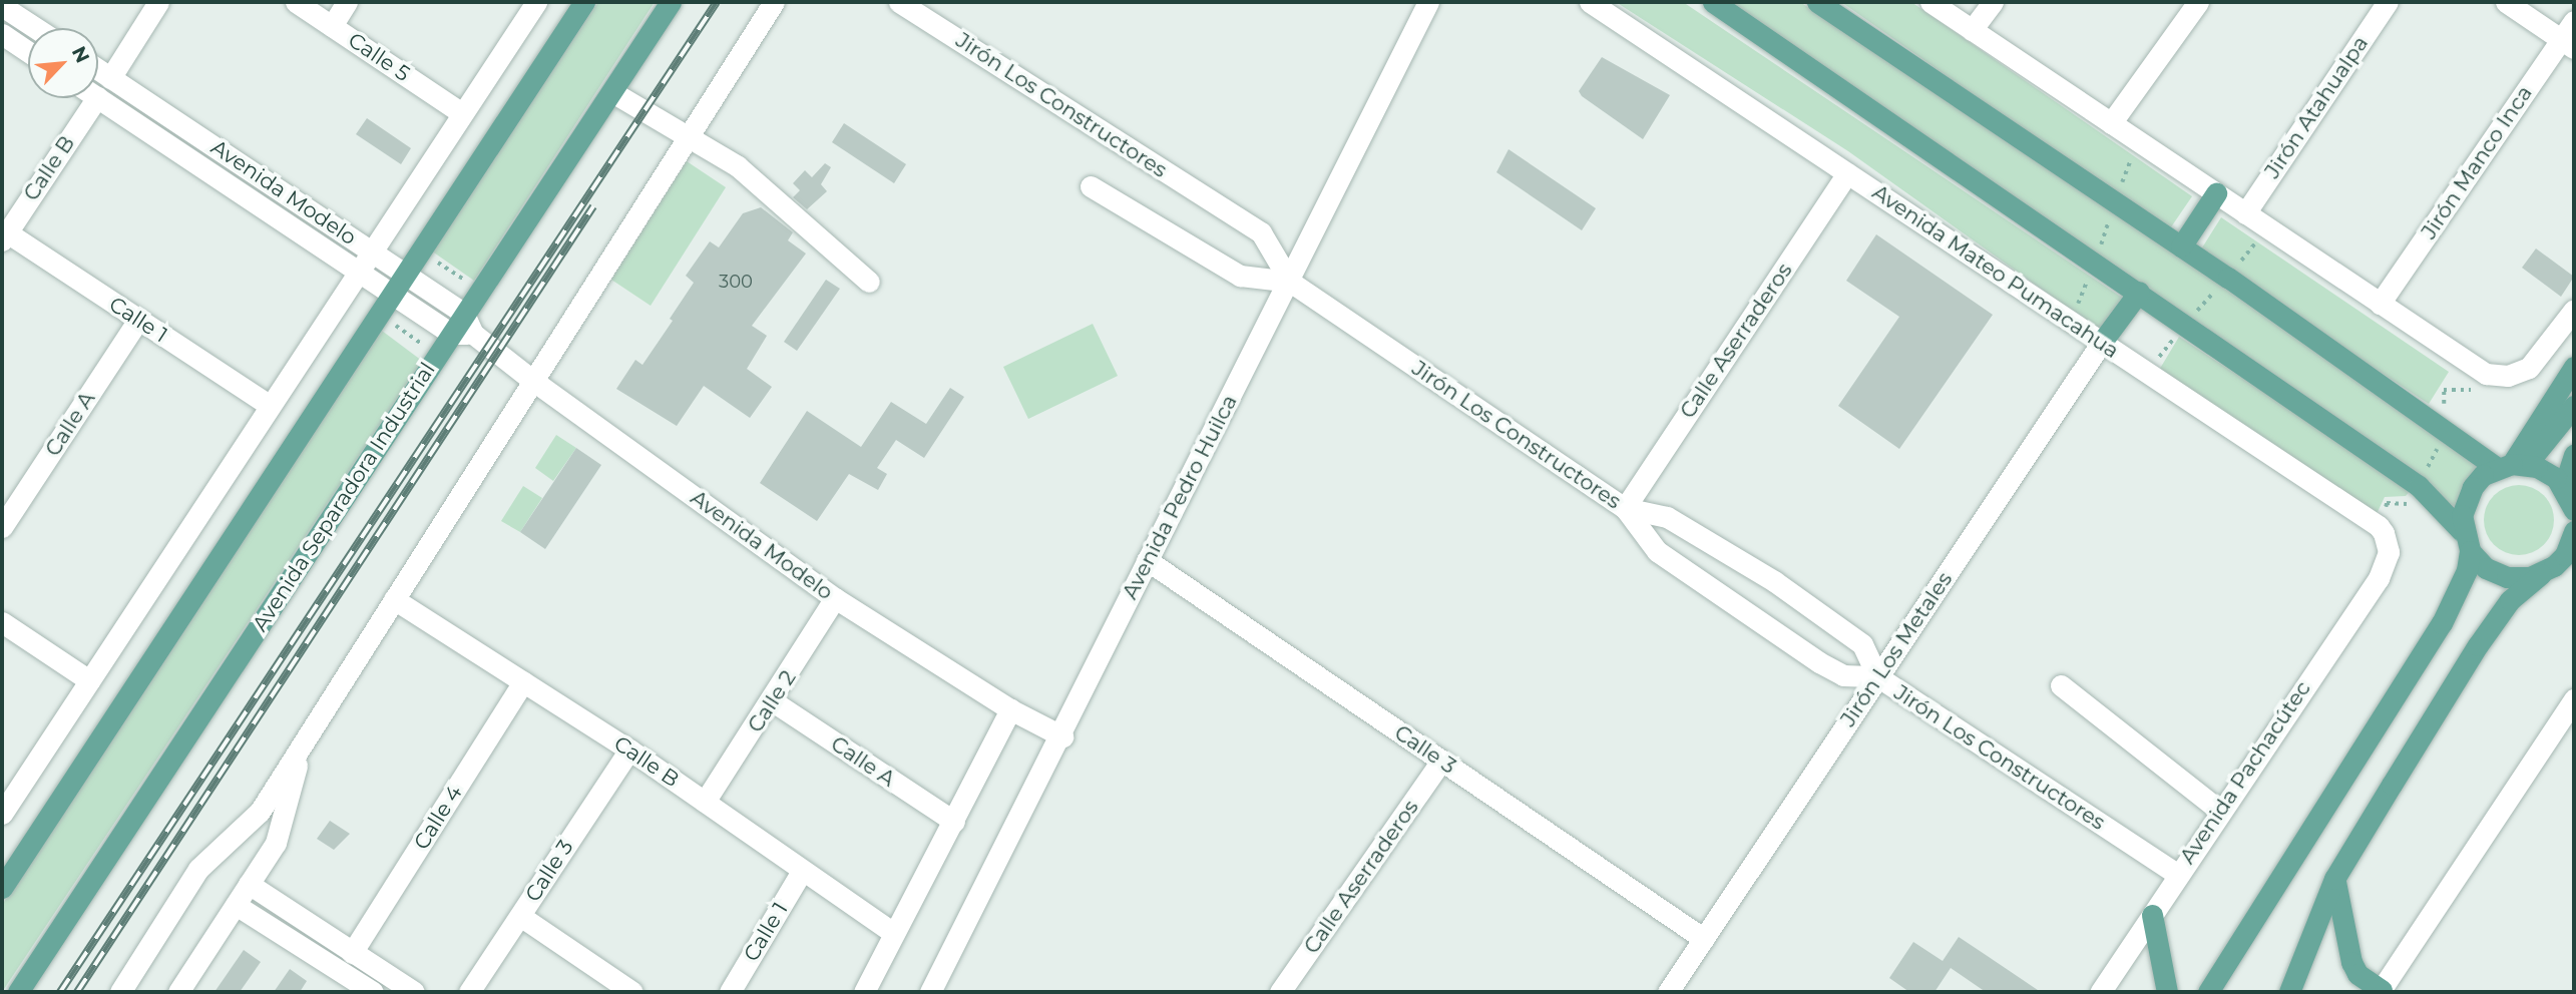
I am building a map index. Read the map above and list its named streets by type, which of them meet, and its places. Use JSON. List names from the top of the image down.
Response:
{
  "streets": {
    "main road": ["Avenida Separadora Industrial"],
    "street": [
      "Calle 5",
      "Jirón Los Constructores",
      "Jirón Atahualpa",
      "Jirón Manco Inca",
      "Calle B",
      "Avenida Modelo",
      "Avenida Mateo Pumacahua",
      "Calle 1",
      "Calle Aserraderos",
      "Calle A",
      "Avenida Pedro Huilca",
      "Jirón Los Metales",
      "Calle 2",
      "Calle 3",
      "Avenida Pachacútec",
      "Calle 4"
    ]
  },
  "crossings": [
    ["Jirón Los Constructores", "Calle Aserraderos"],
    ["Jirón Los Constructores", "Avenida Pedro Huilca"],
    ["Jirón Los Constructores", "Jirón Los Metales"],
    ["Jirón Los Constructores", "Avenida Pachacútec"],
    ["Calle B", "Calle 1"],
    ["Calle B", "Calle 2"],
    ["Calle B", "Calle 3"],
    ["Calle B", "Calle 4"],
    ["Avenida Modelo", "Avenida Separadora Industrial"],
    ["Avenida Modelo", "Avenida Pedro Huilca"],
    ["Avenida Modelo", "Calle 2"],
    ["Avenida Mateo Pumacahua", "Calle Aserraderos"],
    ["Avenida Mateo Pumacahua", "Jirón Los Metales"],
    ["Avenida Mateo Pumacahua", "Avenida Pachacútec"],
    ["Calle 1", "Calle A"],
    ["Calle Aserraderos", "Calle 3"],
    ["Calle A", "Calle 2"],
    ["Avenida Pedro Huilca", "Calle 3"],
    ["Jirón Los Metales", "Calle 3"]
  ],
  "house_numbers": ["300"],
  "north": "top right"
}
